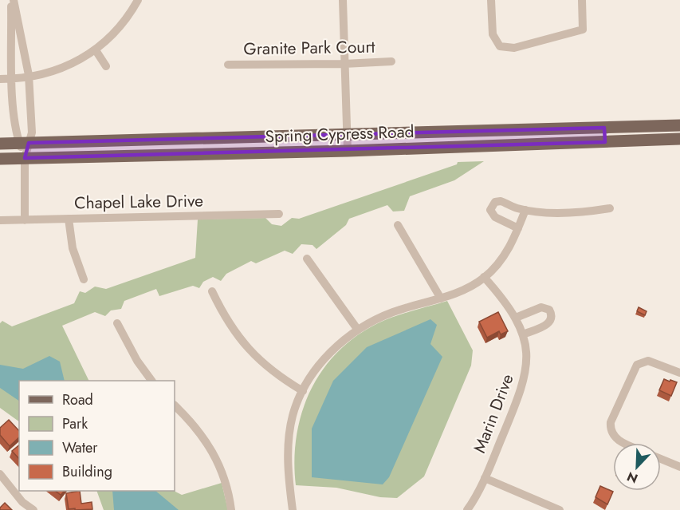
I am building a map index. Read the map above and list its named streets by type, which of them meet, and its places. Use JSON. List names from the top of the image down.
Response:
{
  "streets": {
    "main road": ["Spring Cypress Road"],
    "street": ["Granite Park Court", "Chapel Lake Drive", "Marin Drive"]
  },
  "legend": [
    "Road",
    "Park",
    "Water",
    "Building"
  ],
  "north": "bottom left"
}
